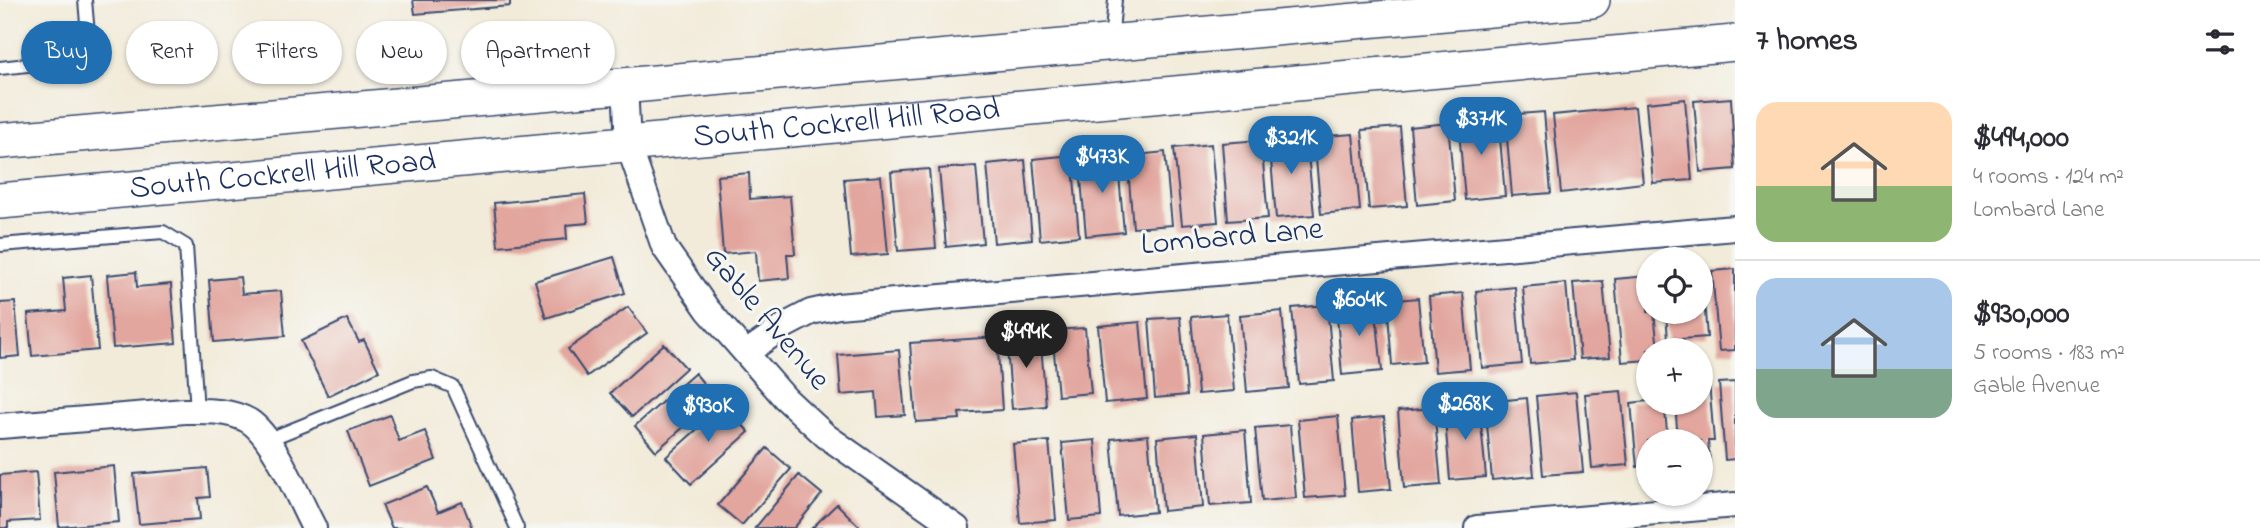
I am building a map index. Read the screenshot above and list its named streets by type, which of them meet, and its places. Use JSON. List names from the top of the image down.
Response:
{
  "streets": {
    "main road": ["South Cockrell Hill Road"],
    "street": ["Lombard Lane", "Gable Avenue"]
  },
  "crossings": [
    ["South Cockrell Hill Road", "Gable Avenue"],
    ["Lombard Lane", "Gable Avenue"]
  ],
  "page": {
    "heading": "7 homes",
    "chip": [
      "Buy",
      "Rent",
      "Filters",
      "New",
      "Apartment"
    ],
    "list": [
      {
        "name": "$494,000",
        "note": "4 rooms · 124 m² · Lombard Lane"
      },
      {
        "name": "$930,000",
        "note": "5 rooms · 183 m² · Gable Avenue"
      }
    ],
    "price": [
      "$371K",
      "$321K",
      "$473K",
      "$604K",
      "$494K",
      "$268K",
      "$930K"
    ],
    "map_buttons": ["+", "−"]
  }
}
